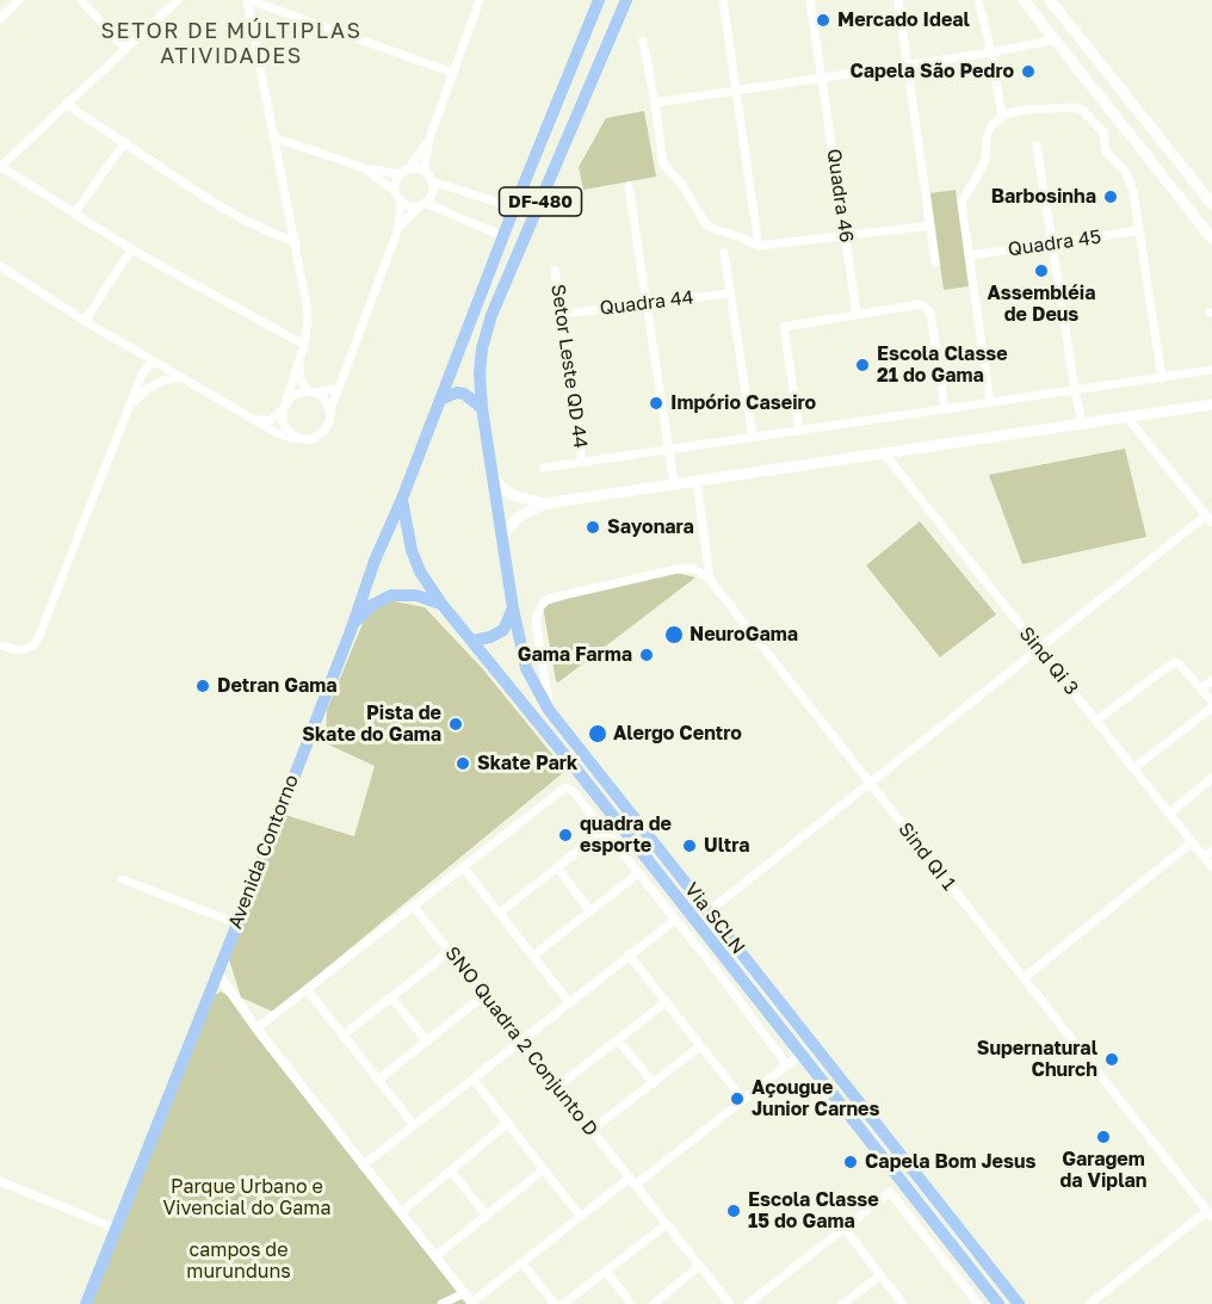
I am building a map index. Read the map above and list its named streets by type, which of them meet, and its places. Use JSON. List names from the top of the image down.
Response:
{
  "streets": {
    "main road": ["DF-480", "Avenida Contorno", "Via SCLN"],
    "street": [
      "Quadra 46",
      "Quadra 45",
      "Quadra 44",
      "Setor Leste QD 44",
      "Sind Qi 3",
      "Sind QI 1",
      "SNO Quadra 2 Conjunto D"
    ]
  },
  "crossings": [
    ["DF-480", "Avenida Contorno"],
    ["DF-480", "Via SCLN"],
    ["Quadra 44", "Setor Leste QD 44"],
    ["Avenida Contorno", "Via SCLN"]
  ],
  "districts": ["SETOR DE MÚLTIPLAS ATIVIDADES"],
  "parks": ["Parque Urbano e Vivencial do Gama", "campos de murunduns"],
  "places": [
    "Mercado Ideal",
    "Capela São Pedro",
    "Barbosinha",
    "Assembléia de Deus",
    "Escola Classe 21 do Gama",
    "Impório Caseiro",
    "Sayonara",
    "NeuroGama",
    "Gama Farma",
    "Detran Gama",
    "Pista de Skate do Gama",
    "Alergo Centro",
    "Skate Park",
    "quadra de esporte",
    "Ultra",
    "Supernatural Church",
    "Açougue Junior Carnes",
    "Garagem da Viplan",
    "Capela Bom Jesus",
    "Escola Classe 15 do Gama"
  ]
}
